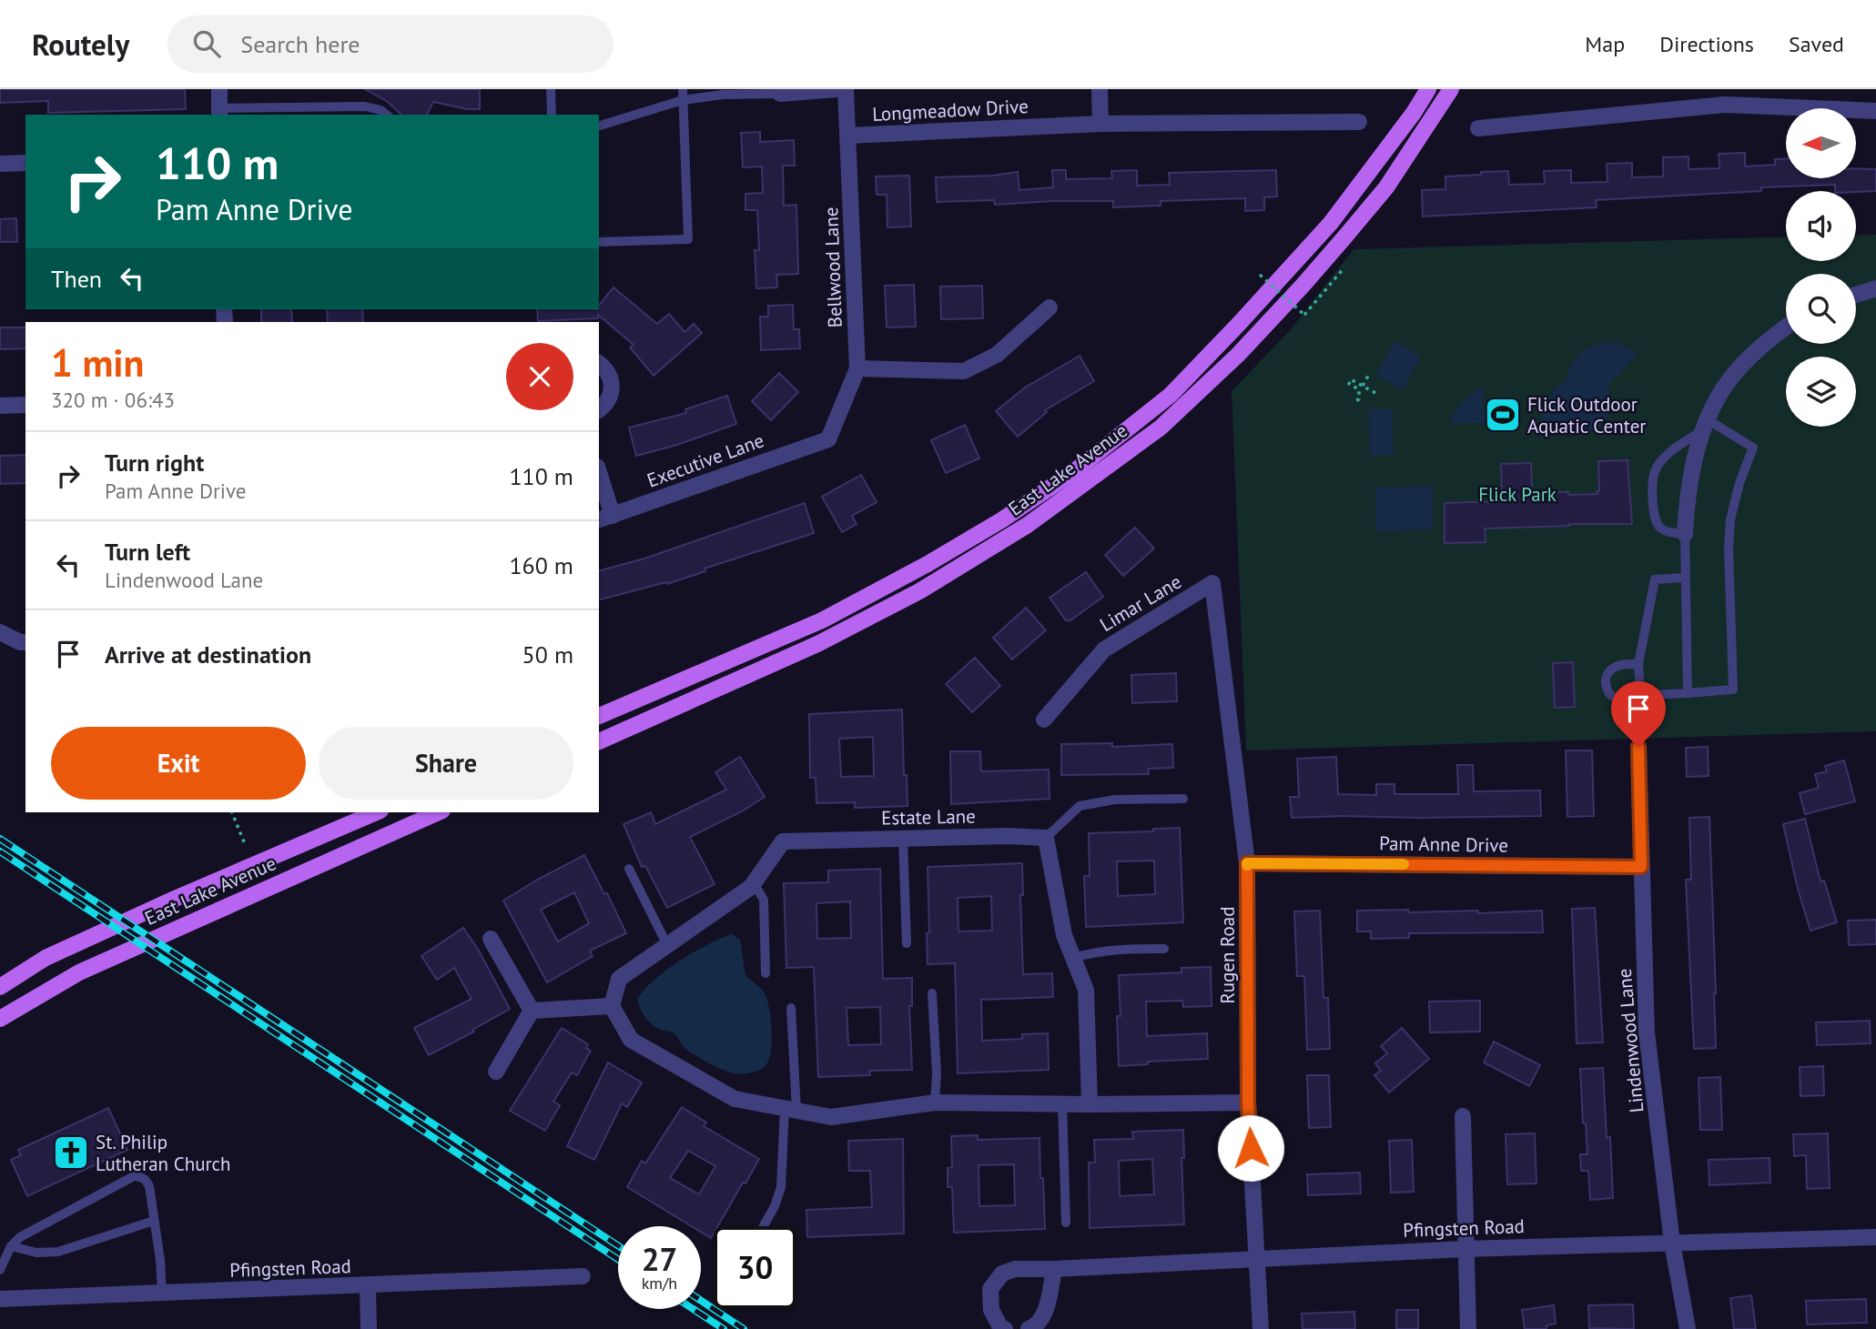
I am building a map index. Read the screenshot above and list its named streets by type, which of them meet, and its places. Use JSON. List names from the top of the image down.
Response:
{
  "streets": {
    "main road": ["East Lake Avenue"],
    "street": [
      "Longmeadow Drive",
      "Bellwood Lane",
      "Executive Lane",
      "Limar Lane",
      "Estate Lane",
      "Pam Anne Drive",
      "Rugen Road",
      "Lindenwood Lane",
      "Pfingsten Road"
    ]
  },
  "crossings": [
    ["Longmeadow Drive", "Bellwood Lane"],
    ["Bellwood Lane", "Executive Lane"],
    ["Limar Lane", "Rugen Road"],
    ["Pam Anne Drive", "Rugen Road"],
    ["Pam Anne Drive", "Lindenwood Lane"],
    ["Rugen Road", "Pfingsten Road"],
    ["Lindenwood Lane", "Pfingsten Road"]
  ],
  "parks": ["Flick Park"],
  "places": {
    "sports": ["Flick Outdoor Aquatic Center"],
    "church": ["St. Philip Lutheran Church"]
  },
  "north": "left",
  "page": {
    "header": "Routely",
    "search": "Search here",
    "nav": ["Map", "Directions", "Saved"],
    "turn": ["110 m", "Pam Anne Drive"],
    "then": "Then",
    "heading": ["1 min", "320 m · 06:43"],
    "list": [
      {
        "name": "Turn right",
        "note": "Pam Anne Drive",
        "value": "110 m"
      },
      {
        "name": "Turn left",
        "note": "Lindenwood Lane",
        "value": "160 m"
      },
      {
        "name": "Arrive at destination",
        "value": "50 m"
      }
    ],
    "buttons": ["Exit", "Share"],
    "speed": "27 km/h",
    "limit": "30"
  }
}
